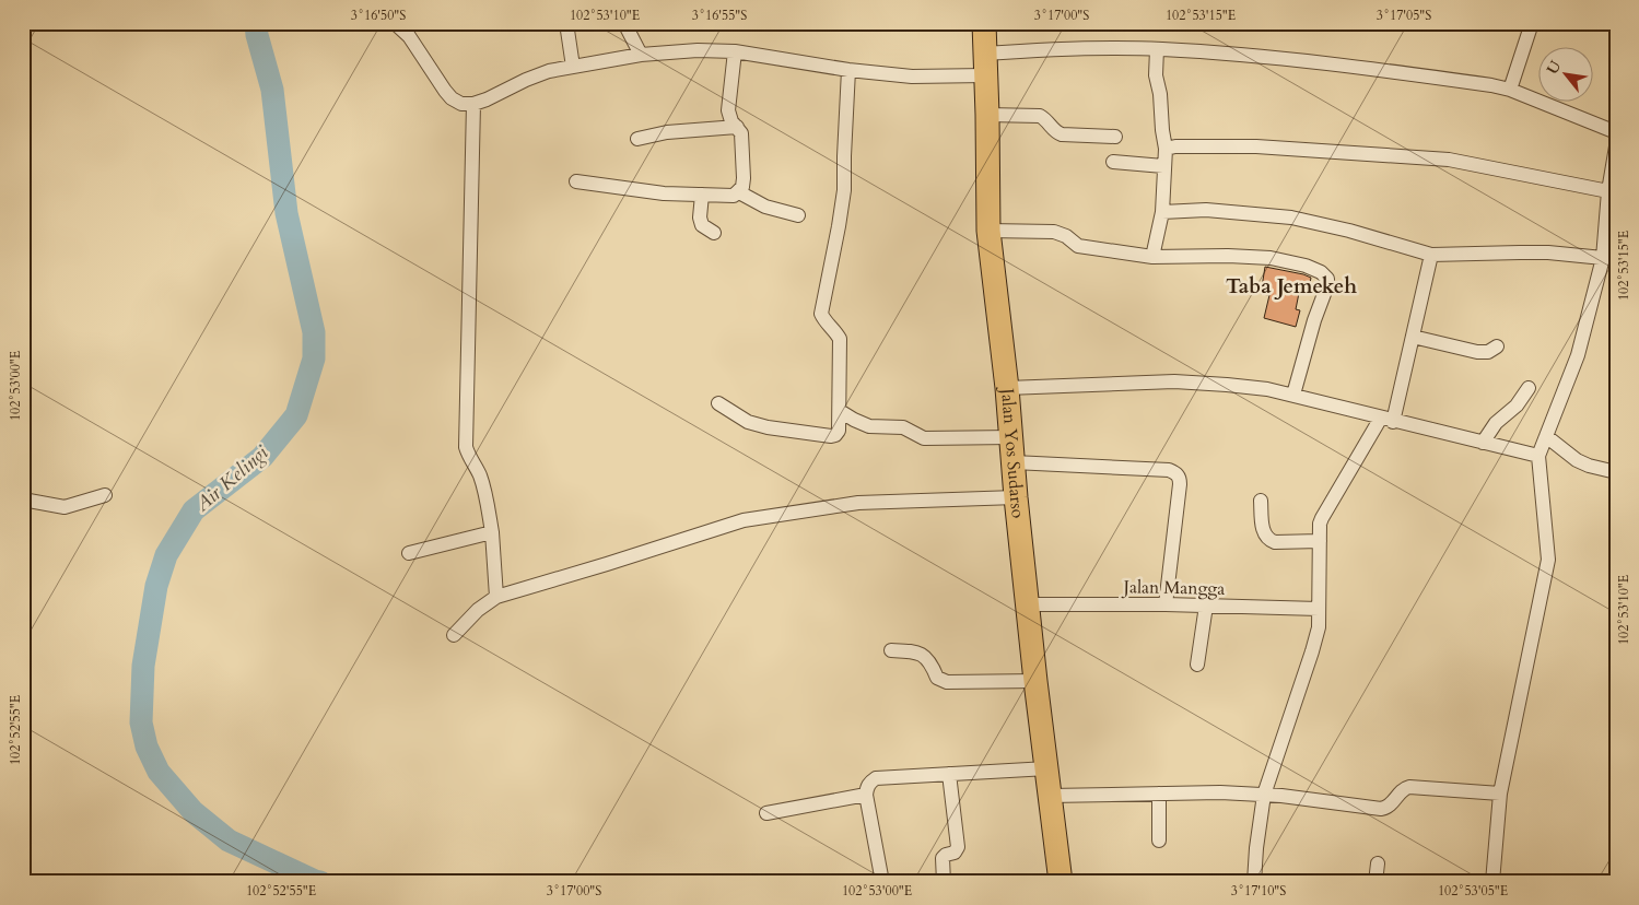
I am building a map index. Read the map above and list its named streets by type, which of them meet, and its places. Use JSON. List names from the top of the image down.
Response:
{
  "streets": {
    "highway": ["Jalan Yos Sudarso"],
    "street": ["Jalan Mangga"]
  },
  "crossings": [
    ["Jalan Yos Sudarso", "Jalan Mangga"]
  ],
  "districts": ["Taba Jemekeh"],
  "water": ["Air Kelingi"],
  "north": "top left",
  "coordinates": [
    "3°16'50\"S",
    "102°53'10\"E",
    "3°16'55\"S",
    "3°17'00\"S",
    "102°53'15\"E",
    "3°17'05\"S",
    "102°53'00\"E",
    "102°52'55\"E",
    "3°17'10\"S",
    "102°53'05\"E"
  ]
}
